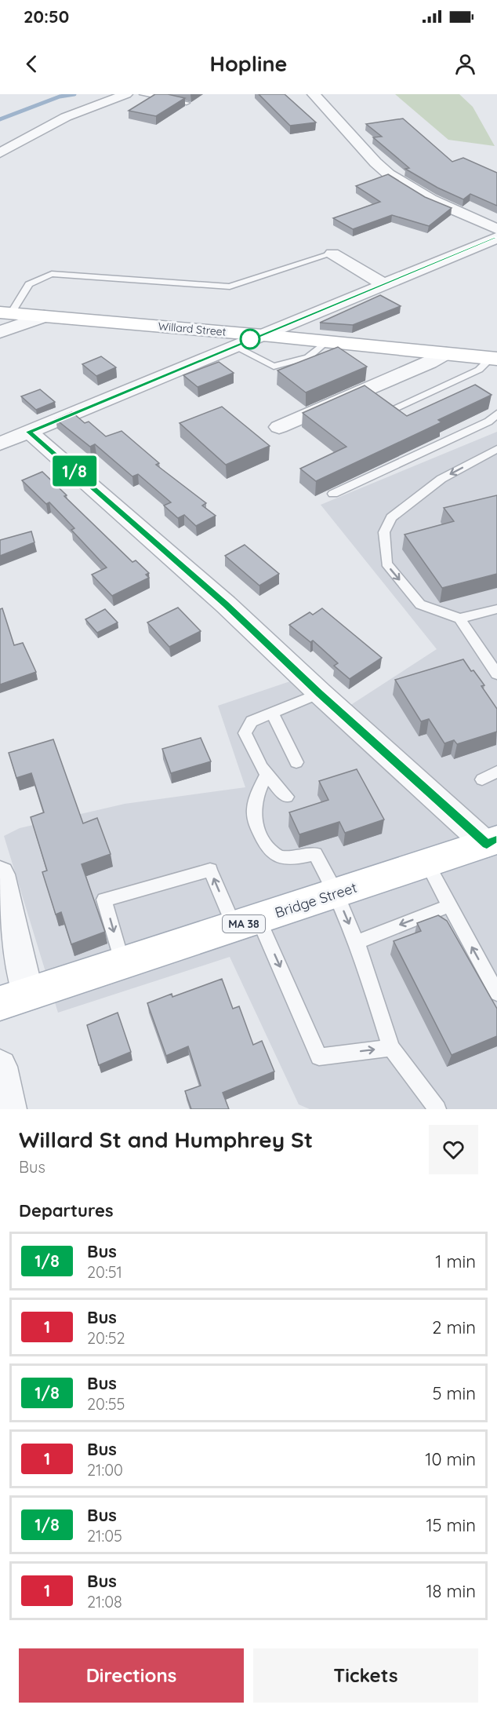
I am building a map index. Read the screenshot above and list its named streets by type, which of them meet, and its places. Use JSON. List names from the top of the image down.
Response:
{
  "streets": {
    "main road": ["Willard Street", "Bridge Street", "MA 38"]
  },
  "lines": ["bus line 1/8"],
  "page": {
    "status": "20:50",
    "header": "Hopline",
    "on_map": "1/8",
    "heading": [
      ["Willard St and Humphrey St", "Bus"],
      "Departures"
    ],
    "list": [
      {
        "mark": "1/8",
        "name": "Bus",
        "note": "20:51",
        "value": "1 min"
      },
      {
        "mark": "1",
        "name": "Bus",
        "note": "20:52",
        "value": "2 min"
      },
      {
        "mark": "1/8",
        "name": "Bus",
        "note": "20:55",
        "value": "5 min"
      },
      {
        "mark": "1",
        "name": "Bus",
        "note": "21:00",
        "value": "10 min"
      },
      {
        "mark": "1/8",
        "name": "Bus",
        "note": "21:05",
        "value": "15 min"
      },
      {
        "mark": "1",
        "name": "Bus",
        "note": "21:08",
        "value": "18 min"
      }
    ],
    "buttons": ["Directions", "Tickets"]
  }
}
